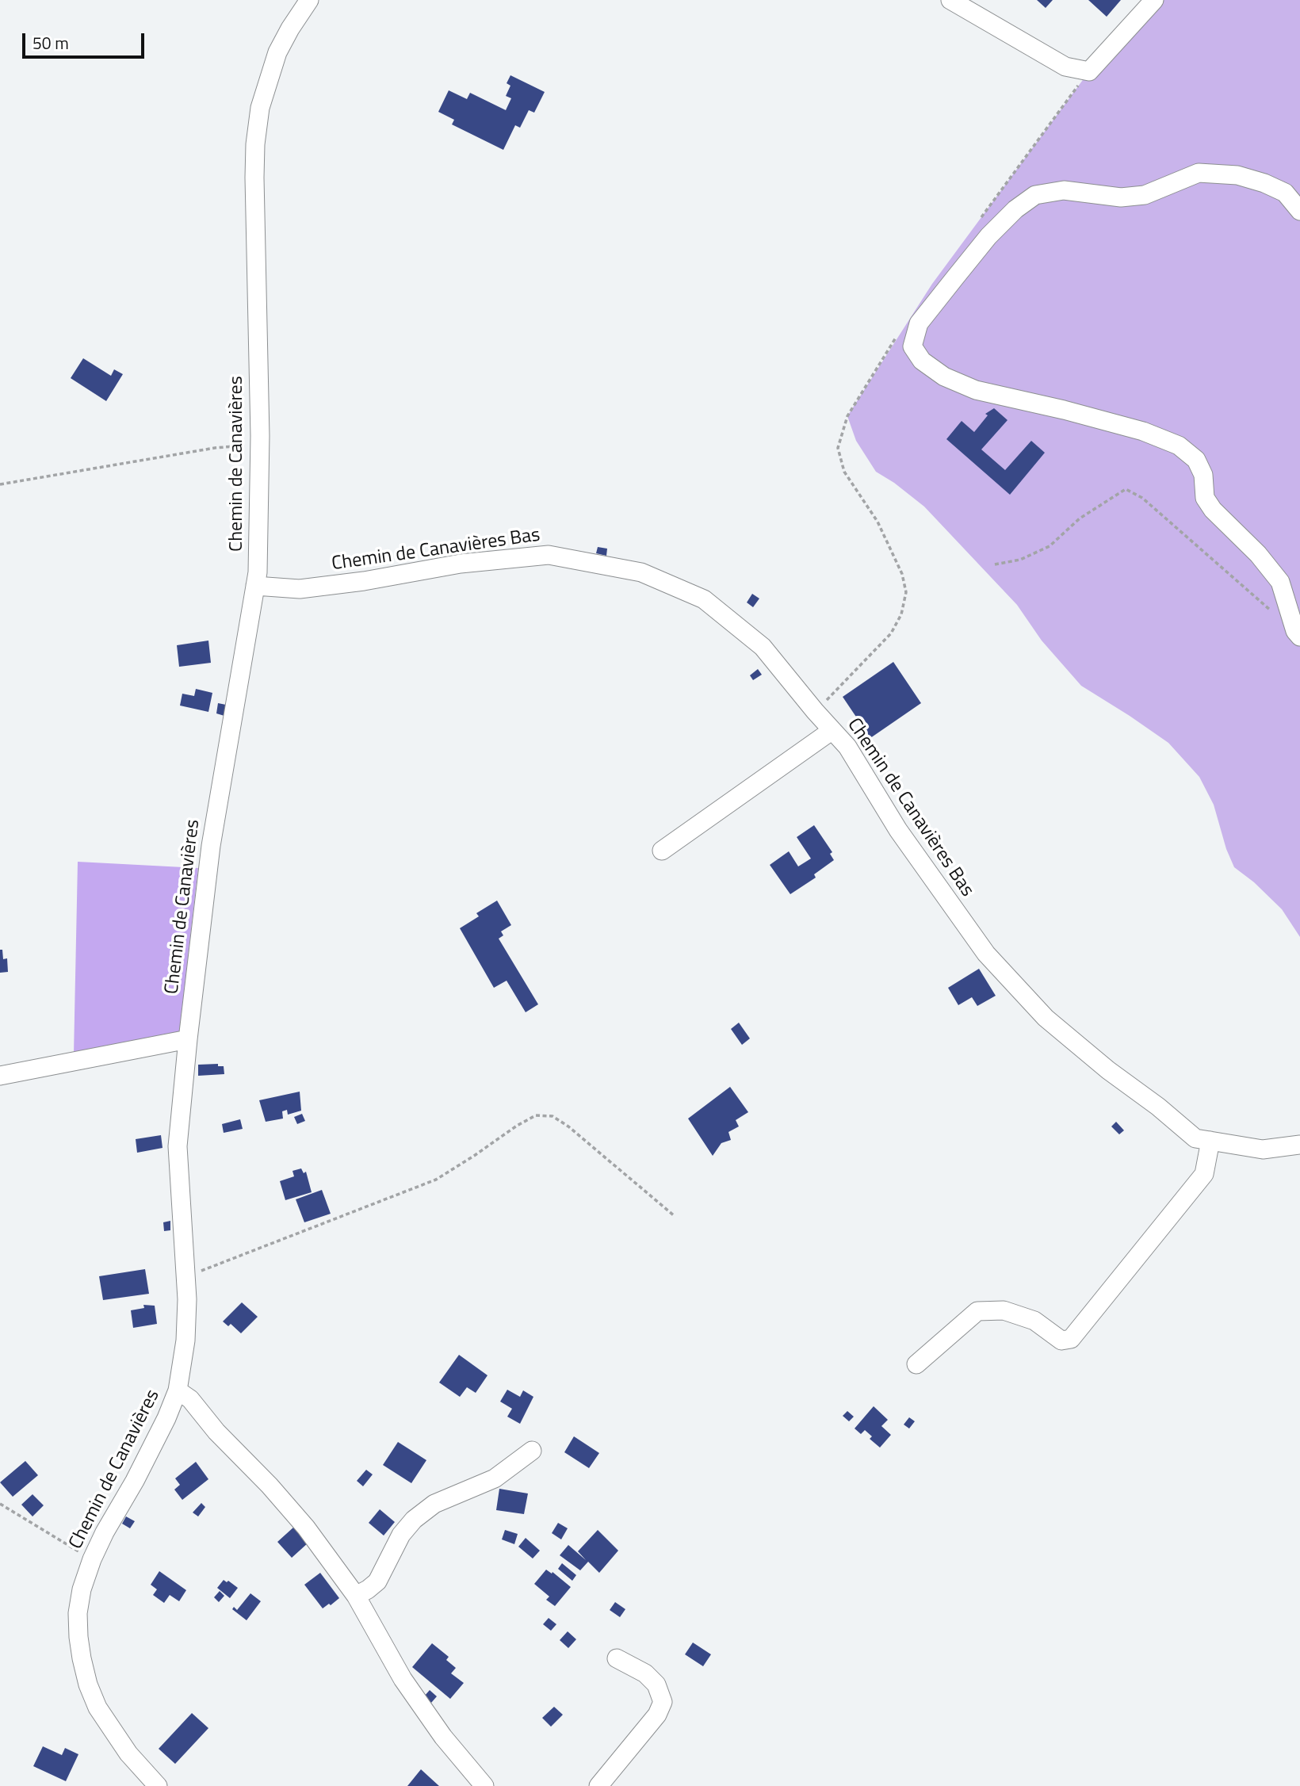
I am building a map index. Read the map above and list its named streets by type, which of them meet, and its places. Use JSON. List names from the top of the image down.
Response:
{
  "streets": {
    "street": ["Chemin de Canavières", "Chemin de Canavières Bas"]
  },
  "crossings": [
    ["Chemin de Canavières", "Chemin de Canavières Bas"]
  ],
  "scale_bar": "50 m"
}
